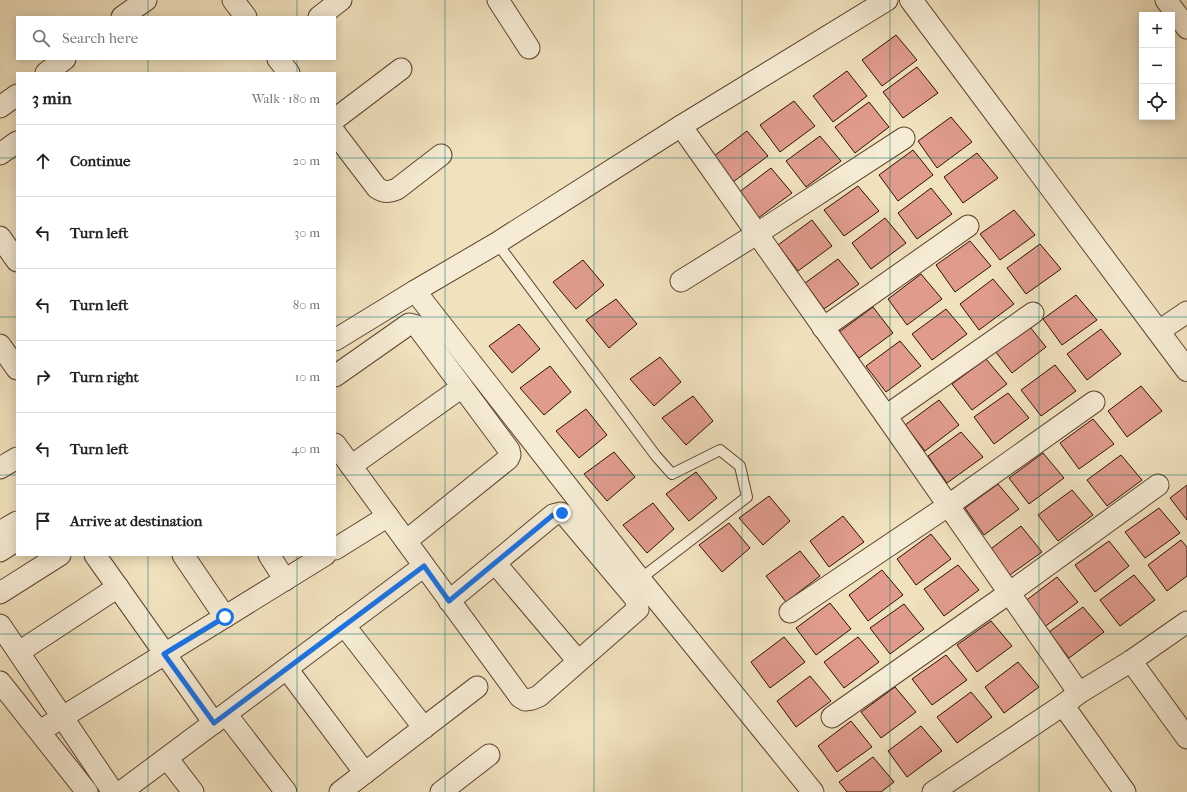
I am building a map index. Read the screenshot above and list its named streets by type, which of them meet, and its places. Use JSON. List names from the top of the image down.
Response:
{
  "page": {
    "map_buttons": ["+", "−"],
    "search": "Search here",
    "heading": ["3 min", "Walk · 180 m"],
    "list": [
      ["Continue", "20 m"],
      ["Turn left", "30 m"],
      ["Turn left", "80 m"],
      ["Turn right", "10 m"],
      ["Turn left", "40 m"],
      "Arrive at destination"
    ]
  }
}
